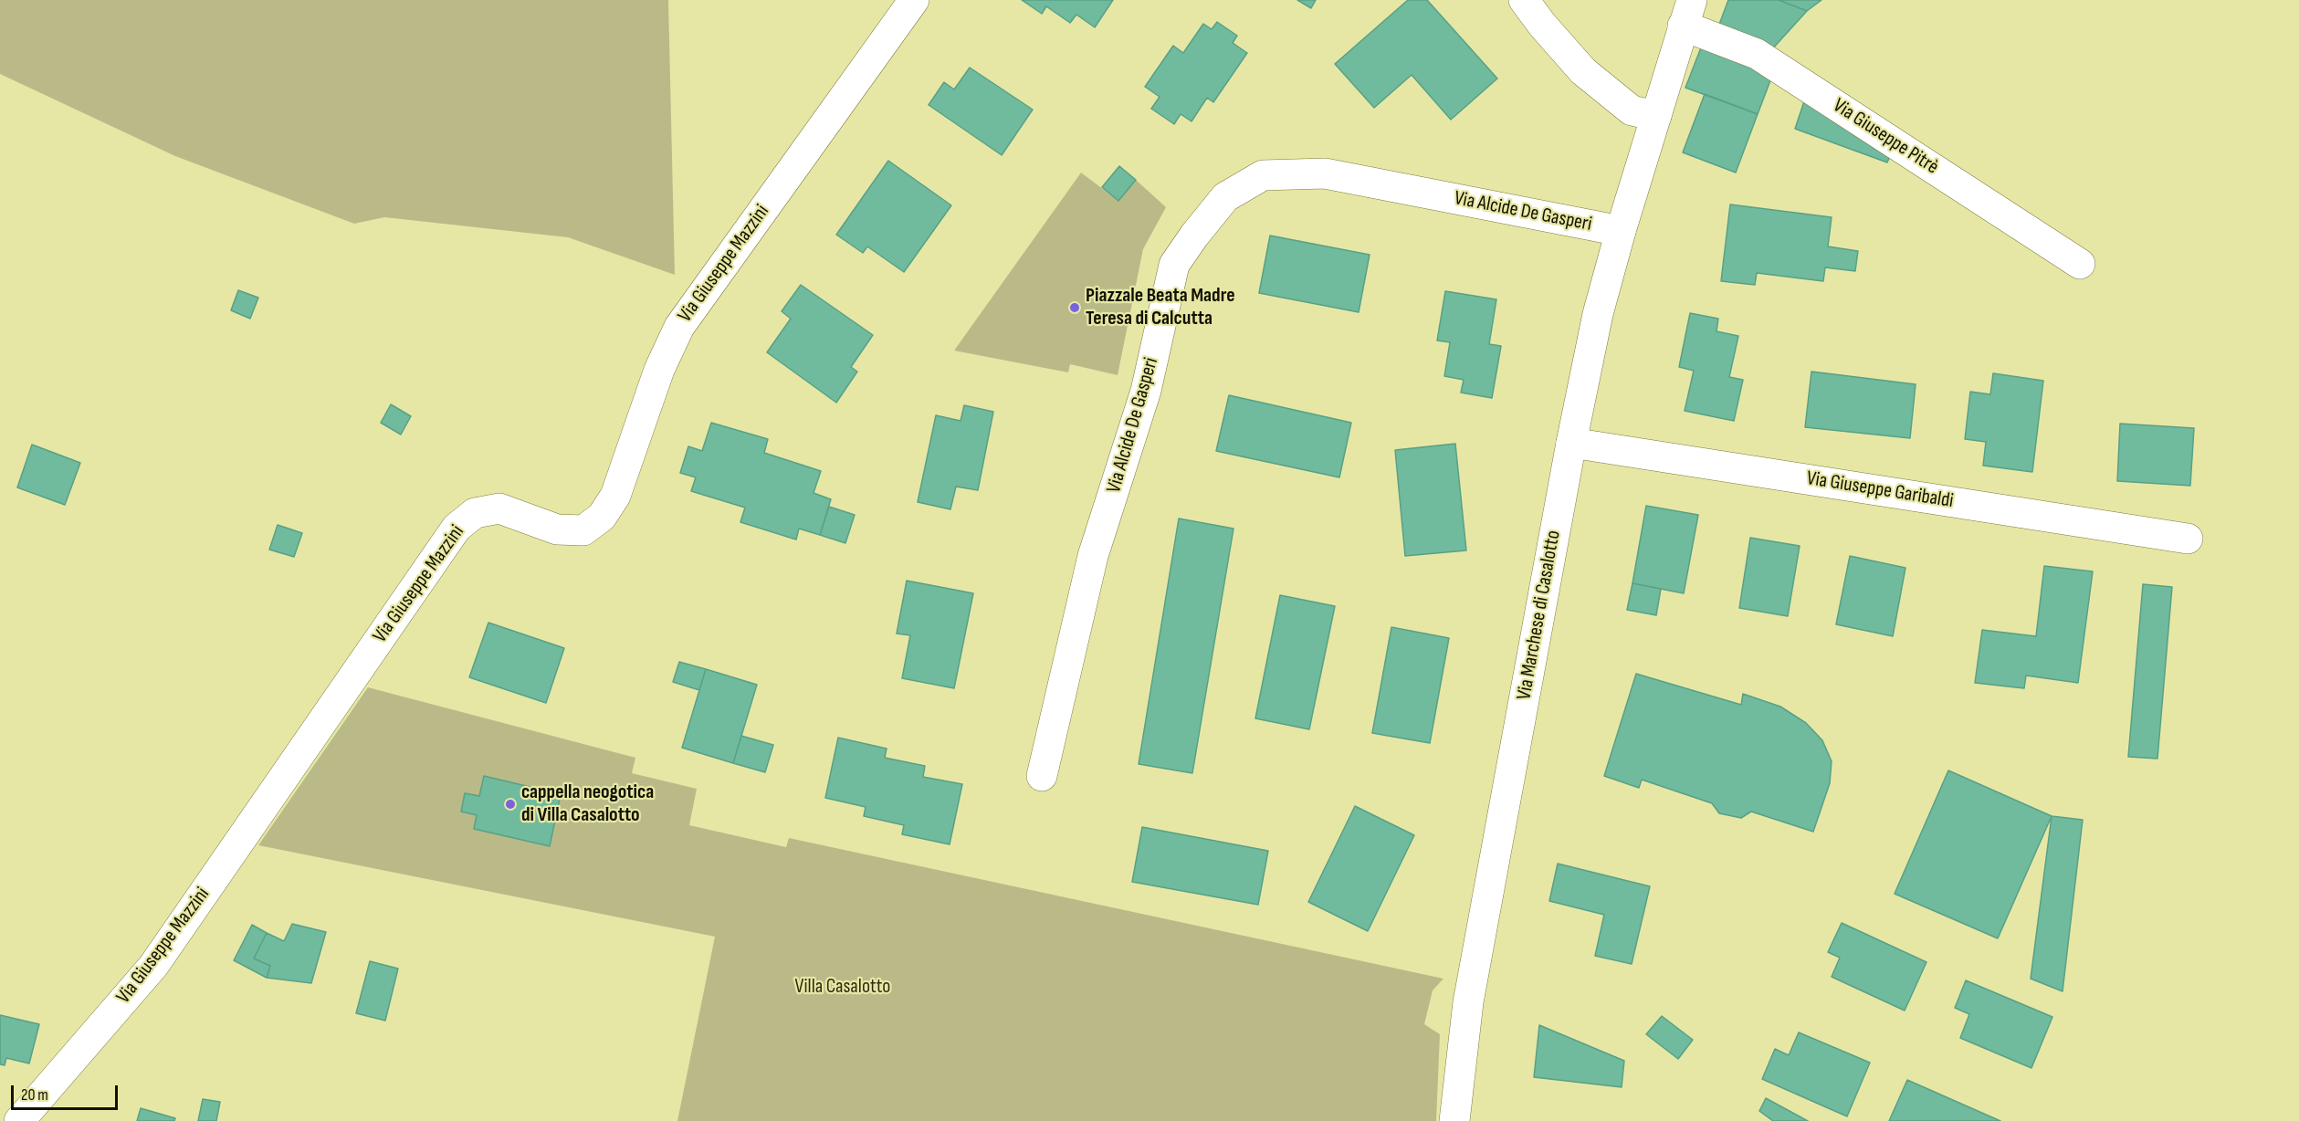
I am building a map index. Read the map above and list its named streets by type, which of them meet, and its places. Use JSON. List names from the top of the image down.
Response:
{
  "streets": {
    "street": [
      "Via Giuseppe Pitrè",
      "Via Alcide De Gasperi",
      "Via Giuseppe Mazzini",
      "Via Giuseppe Garibaldi",
      "Via Marchese di Casalotto"
    ]
  },
  "crossings": [
    ["Via Giuseppe Pitrè", "Via Marchese di Casalotto"],
    ["Via Alcide De Gasperi", "Via Marchese di Casalotto"],
    ["Via Giuseppe Garibaldi", "Via Marchese di Casalotto"]
  ],
  "parks": ["Villa Casalotto"],
  "places": ["Piazzale Beata Madre Teresa di Calcutta", "cappella neogotica di Villa Casalotto"],
  "scale_bar": "20 m"
}
